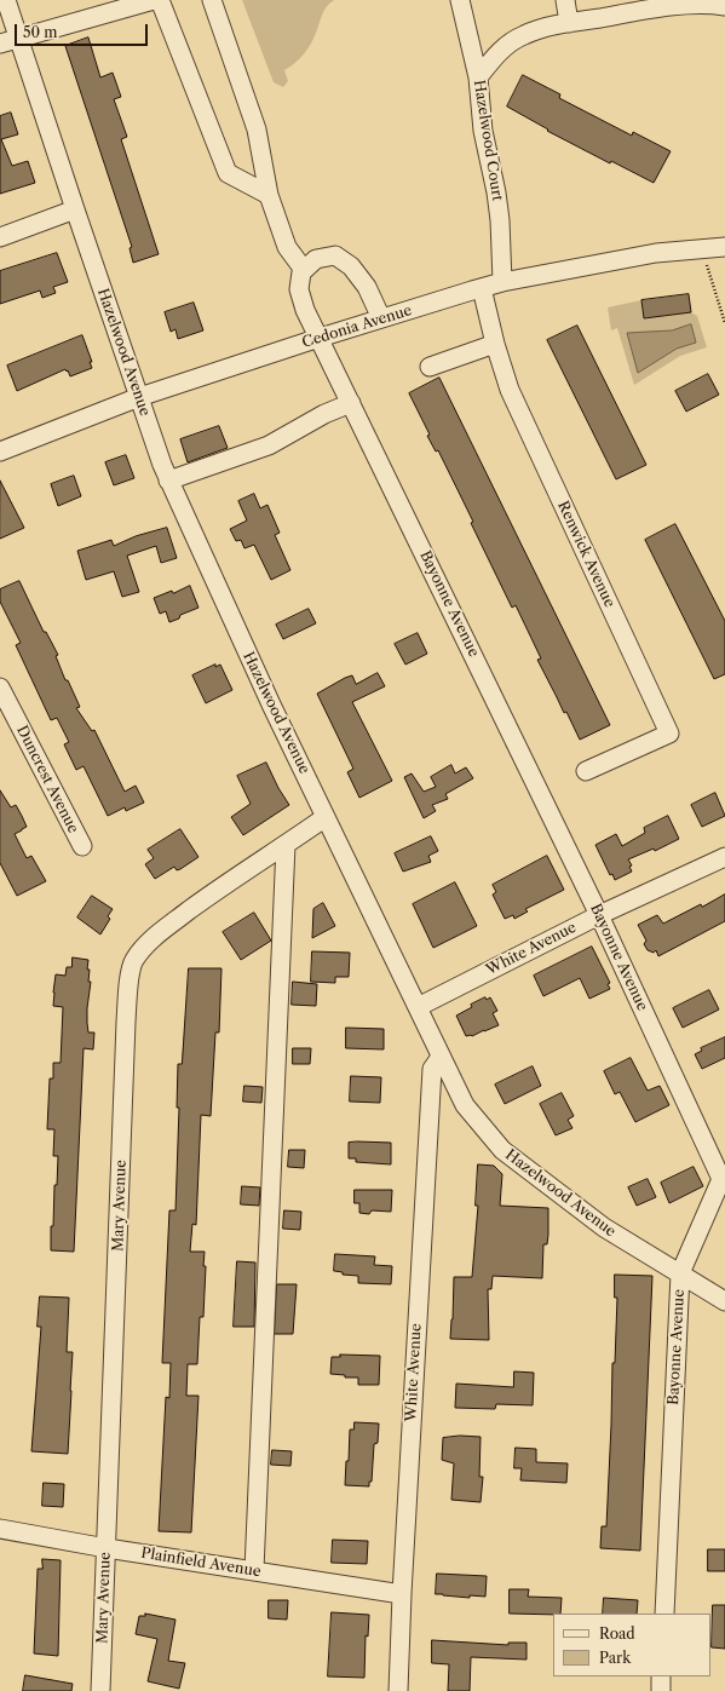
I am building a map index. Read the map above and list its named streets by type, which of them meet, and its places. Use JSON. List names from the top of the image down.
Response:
{
  "streets": {
    "street": [
      "Hazelwood Court",
      "Cedonia Avenue",
      "Hazelwood Avenue",
      "Renwick Avenue",
      "Bayonne Avenue",
      "Duncrest Avenue",
      "White Avenue",
      "Mary Avenue",
      "Plainfield Avenue"
    ]
  },
  "crossings": [
    ["Hazelwood Court", "Cedonia Avenue"],
    ["Cedonia Avenue", "Hazelwood Avenue"],
    ["Cedonia Avenue", "Renwick Avenue"],
    ["Cedonia Avenue", "Bayonne Avenue"],
    ["Hazelwood Avenue", "Bayonne Avenue"],
    ["Hazelwood Avenue", "White Avenue"],
    ["Hazelwood Avenue", "Mary Avenue"],
    ["Bayonne Avenue", "White Avenue"],
    ["White Avenue", "Plainfield Avenue"],
    ["Mary Avenue", "Plainfield Avenue"]
  ],
  "legend": ["Road", "Park"],
  "scale_bar": "50 m"
}
